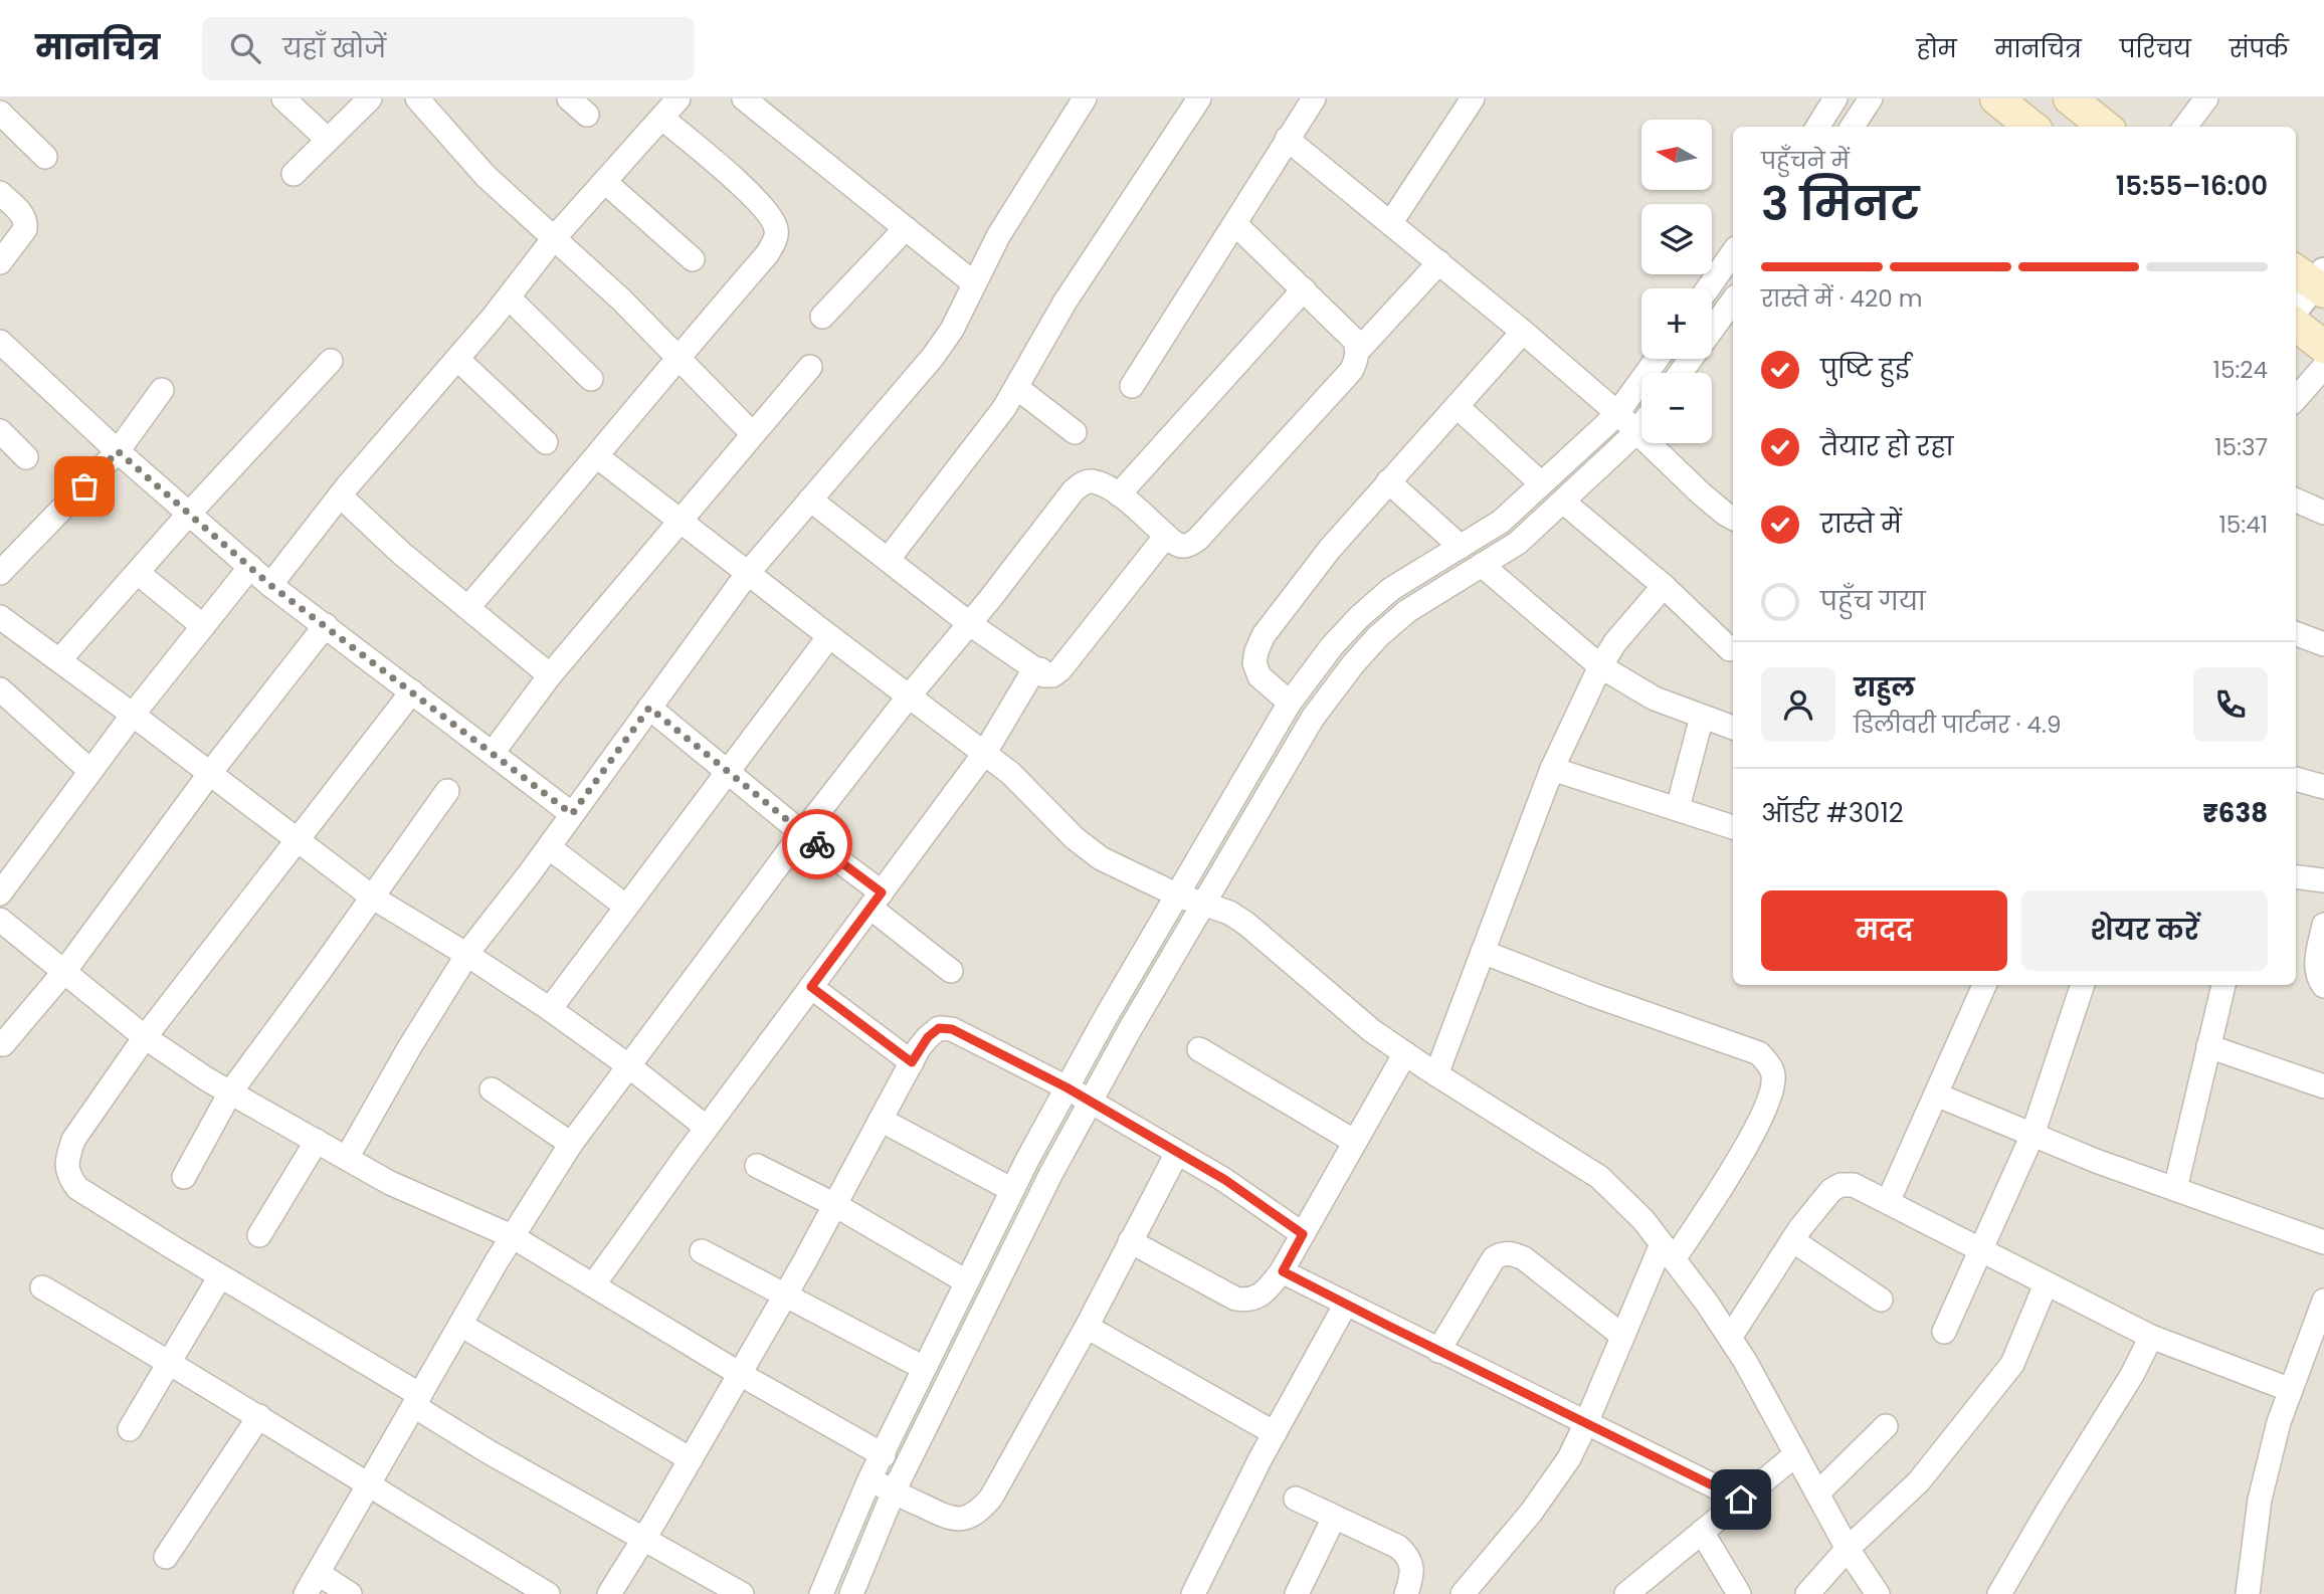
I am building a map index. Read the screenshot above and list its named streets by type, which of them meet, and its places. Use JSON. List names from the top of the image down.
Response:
{
  "north": "left",
  "page": {
    "header": "मानचित्र",
    "search": "यहाँ खोजें",
    "nav": [
      "होम",
      "मानचित्र",
      "परिचय",
      "संपर्क"
    ],
    "map_buttons": ["+", "−"],
    "heading": ["3 मिनट", "पहुँचने में", "15:55–16:00"],
    "panel": [
      "राहुल",
      "डिलीवरी पार्टनर · 4.9",
      "ऑर्डर #3012",
      "₹638"
    ],
    "bar": "रास्ते में · 420 m",
    "list": [
      ["पुष्टि हुई", "15:24"],
      ["तैयार हो रहा", "15:37"],
      ["रास्ते में", "15:41"],
      "पहुँच गया"
    ],
    "buttons": ["मदद", "शेयर करें"]
  }
}
